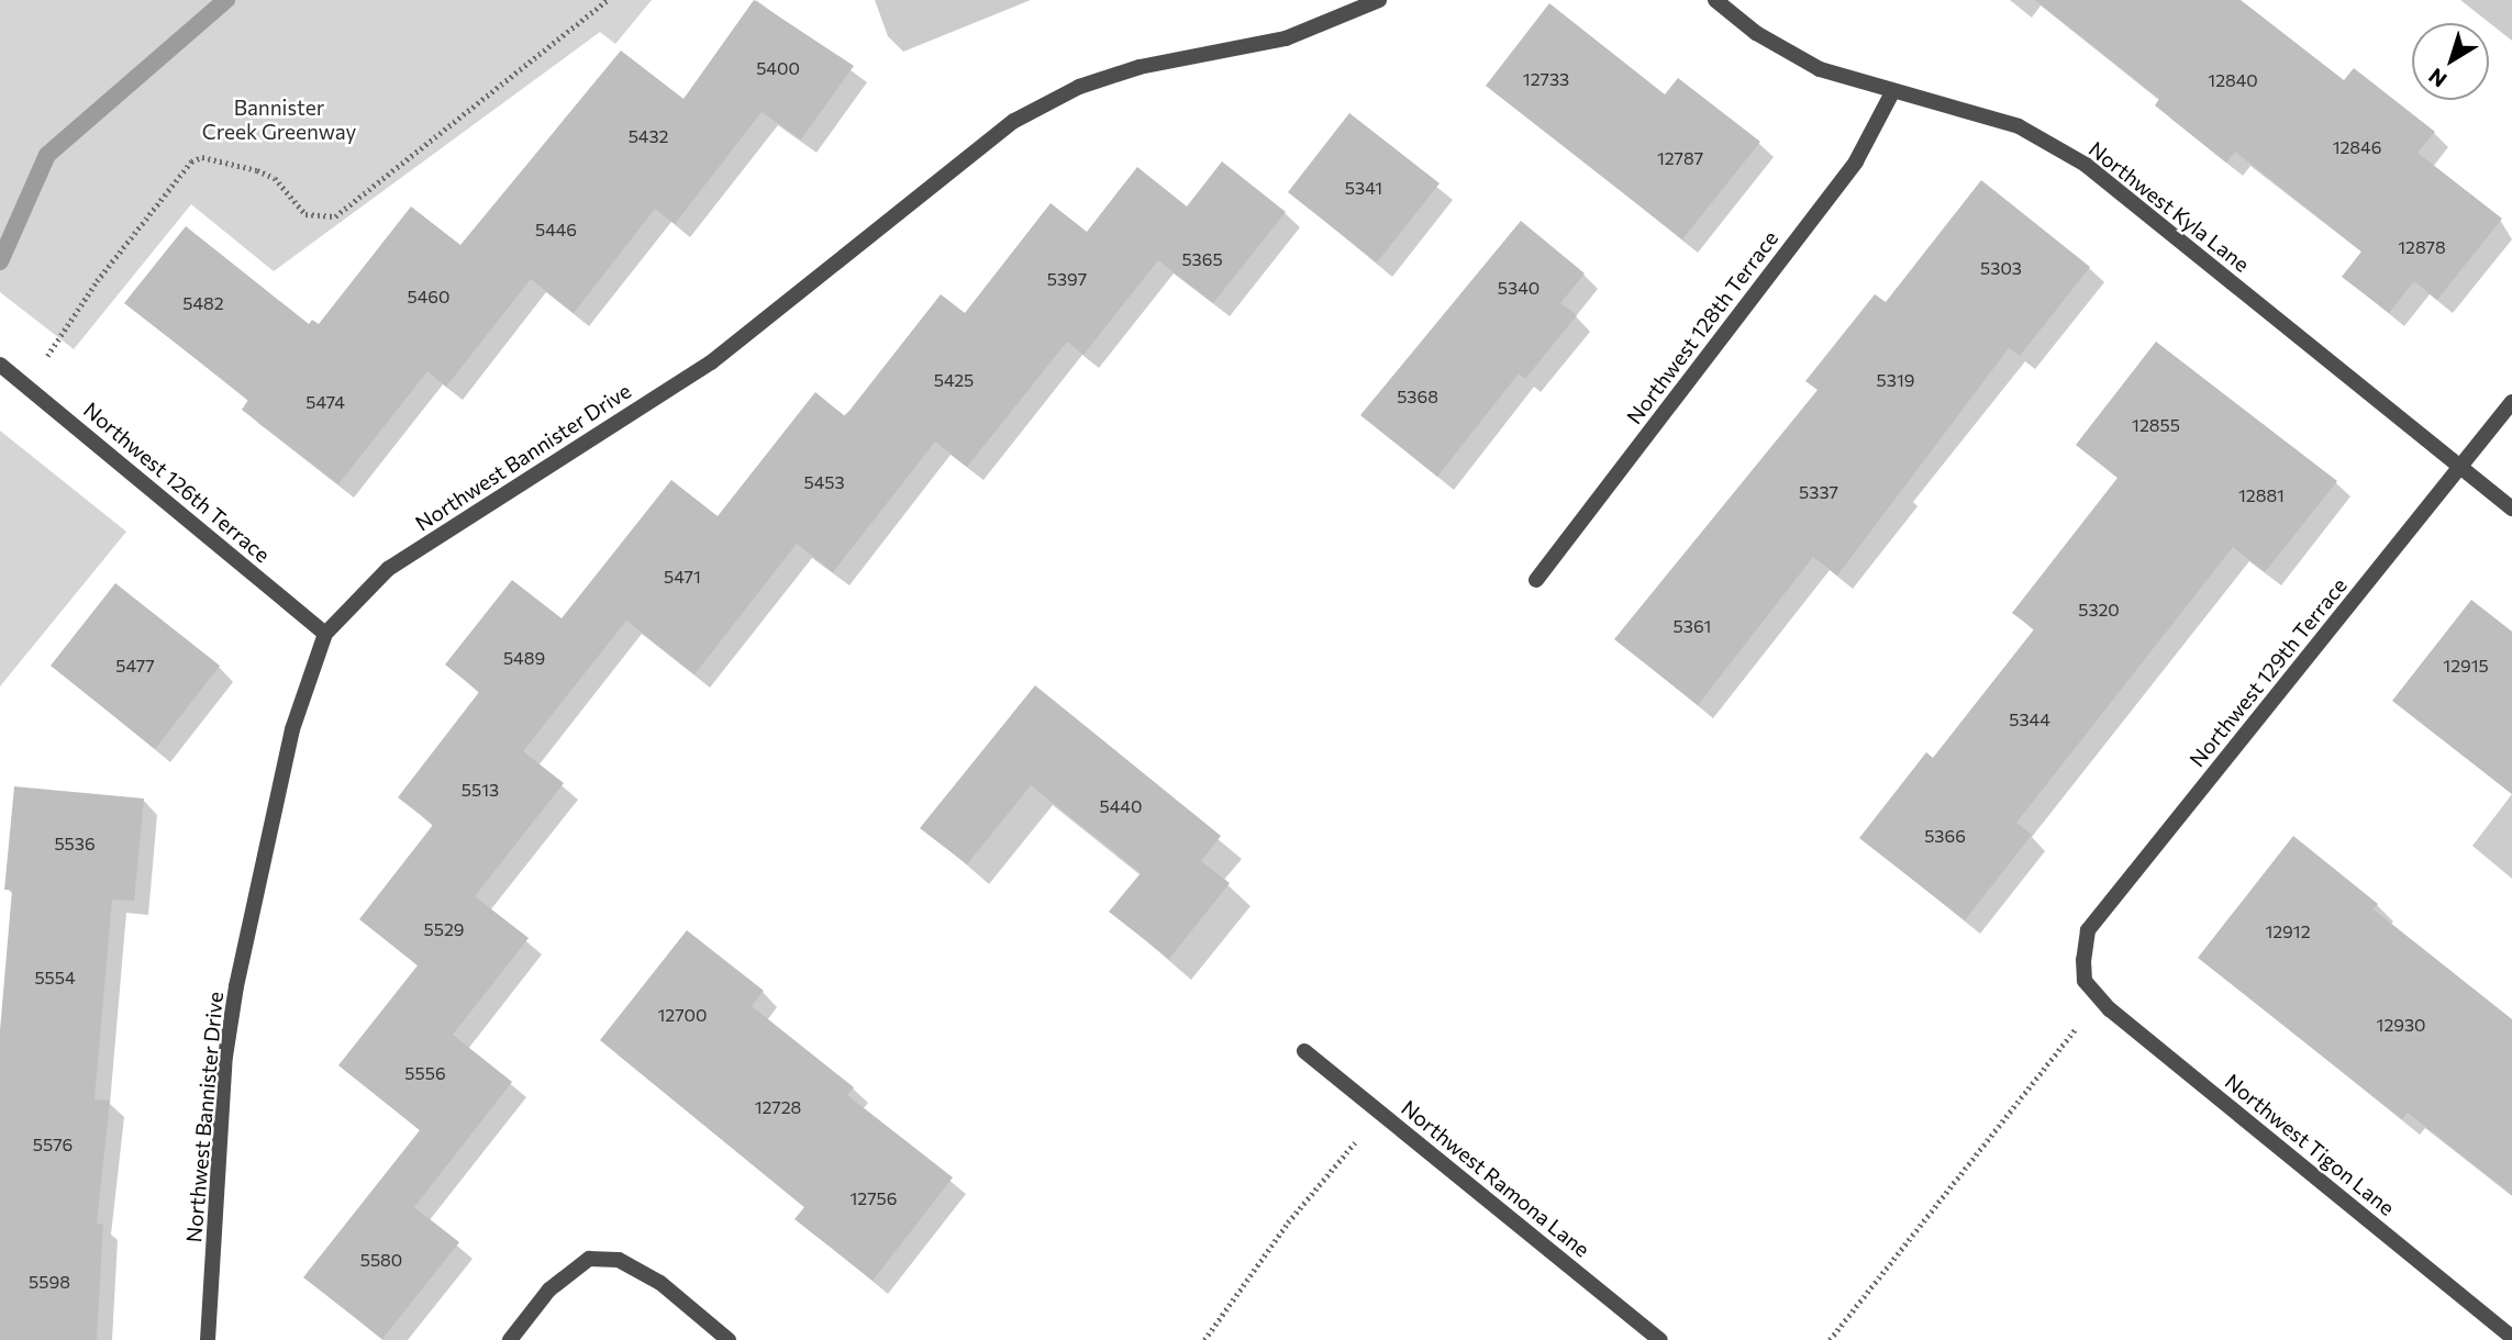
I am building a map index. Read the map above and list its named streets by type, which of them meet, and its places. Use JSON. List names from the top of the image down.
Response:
{
  "streets": {
    "street": [
      "Northwest Kyla Lane",
      "Northwest 128th Terrace",
      "Northwest Bannister Drive",
      "Northwest 126th Terrace",
      "Northwest 129th Terrace",
      "Northwest Tigon Lane",
      "Northwest Ramona Lane"
    ]
  },
  "crossings": [
    ["Northwest Kyla Lane", "Northwest 128th Terrace"],
    ["Northwest Kyla Lane", "Northwest 129th Terrace"],
    ["Northwest Bannister Drive", "Northwest 126th Terrace"],
    ["Northwest 129th Terrace", "Northwest Tigon Lane"]
  ],
  "parks": ["Bannister Creek Greenway"],
  "house_numbers": [
    "5400",
    "12733",
    "12840",
    "5432",
    "12846",
    "12787",
    "5341",
    "5446",
    "12878",
    "5365",
    "5303",
    "5397",
    "5340",
    "5460",
    "5482",
    "5425",
    "5319",
    "5368",
    "5474",
    "12855",
    "5453",
    "5337",
    "12881",
    "5471",
    "5320",
    "5361",
    "5489",
    "5477",
    "12915",
    "5344",
    "5513",
    "5440",
    "5366",
    "5536",
    "5529",
    "12912",
    "5554",
    "12700",
    "12930",
    "5556",
    "12728",
    "5576",
    "12756",
    "5580",
    "5598"
  ],
  "north": "bottom left"
}
